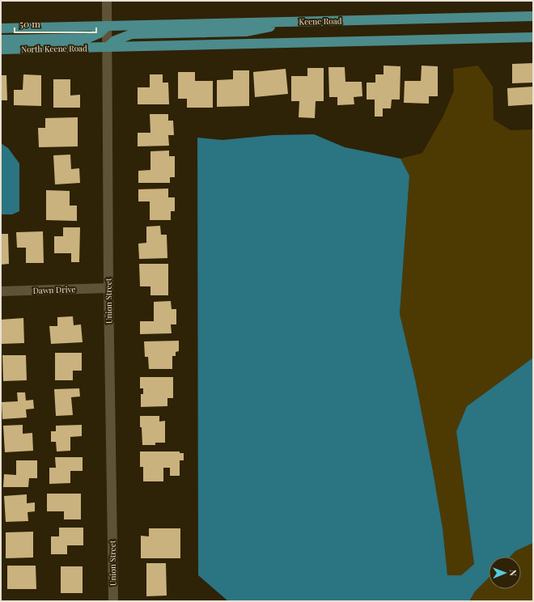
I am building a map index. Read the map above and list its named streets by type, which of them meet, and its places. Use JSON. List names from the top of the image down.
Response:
{
  "streets": {
    "main road": ["Keene Road", "North Keene Road"],
    "street": ["Dawn Drive", "Union Street"]
  },
  "crossings": [
    ["Keene Road", "Union Street"],
    ["North Keene Road", "Union Street"],
    ["Dawn Drive", "Union Street"]
  ],
  "scale_bar": "50 m",
  "north": "right"
}
